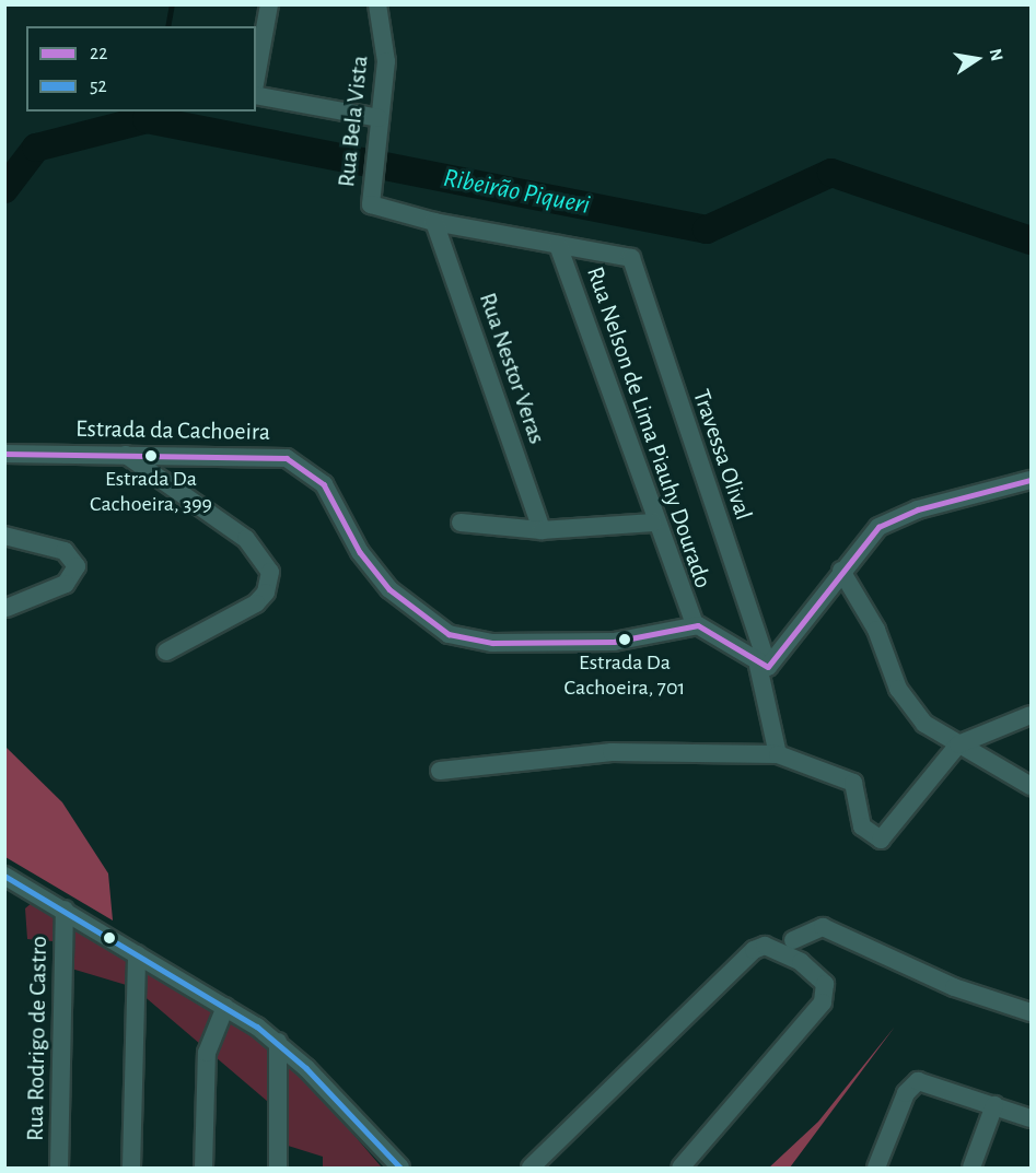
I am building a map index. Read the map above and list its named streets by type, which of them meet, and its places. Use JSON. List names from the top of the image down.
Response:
{
  "streets": {
    "street": [
      "Rua Bela Vista",
      "Rua Nestor Veras",
      "Rua Nelson de Lima Piauhy Dourado",
      "Estrada da Cachoeira",
      "Travessa Olival",
      "Rua Rodrigo de Castro"
    ]
  },
  "crossings": [
    ["Rua Bela Vista", "Rua Nestor Veras"],
    ["Rua Nelson de Lima Piauhy Dourado", "Estrada da Cachoeira"],
    ["Rua Nelson de Lima Piauhy Dourado", "Travessa Olival"]
  ],
  "water": ["Ribeirão Piqueri"],
  "places": ["Estrada Da Cachoeira, 399", "Estrada Da Cachoeira, 701"],
  "lines": ["transit line 22", "transit line 52"],
  "legend": ["22", "52"],
  "north": "right"
}
